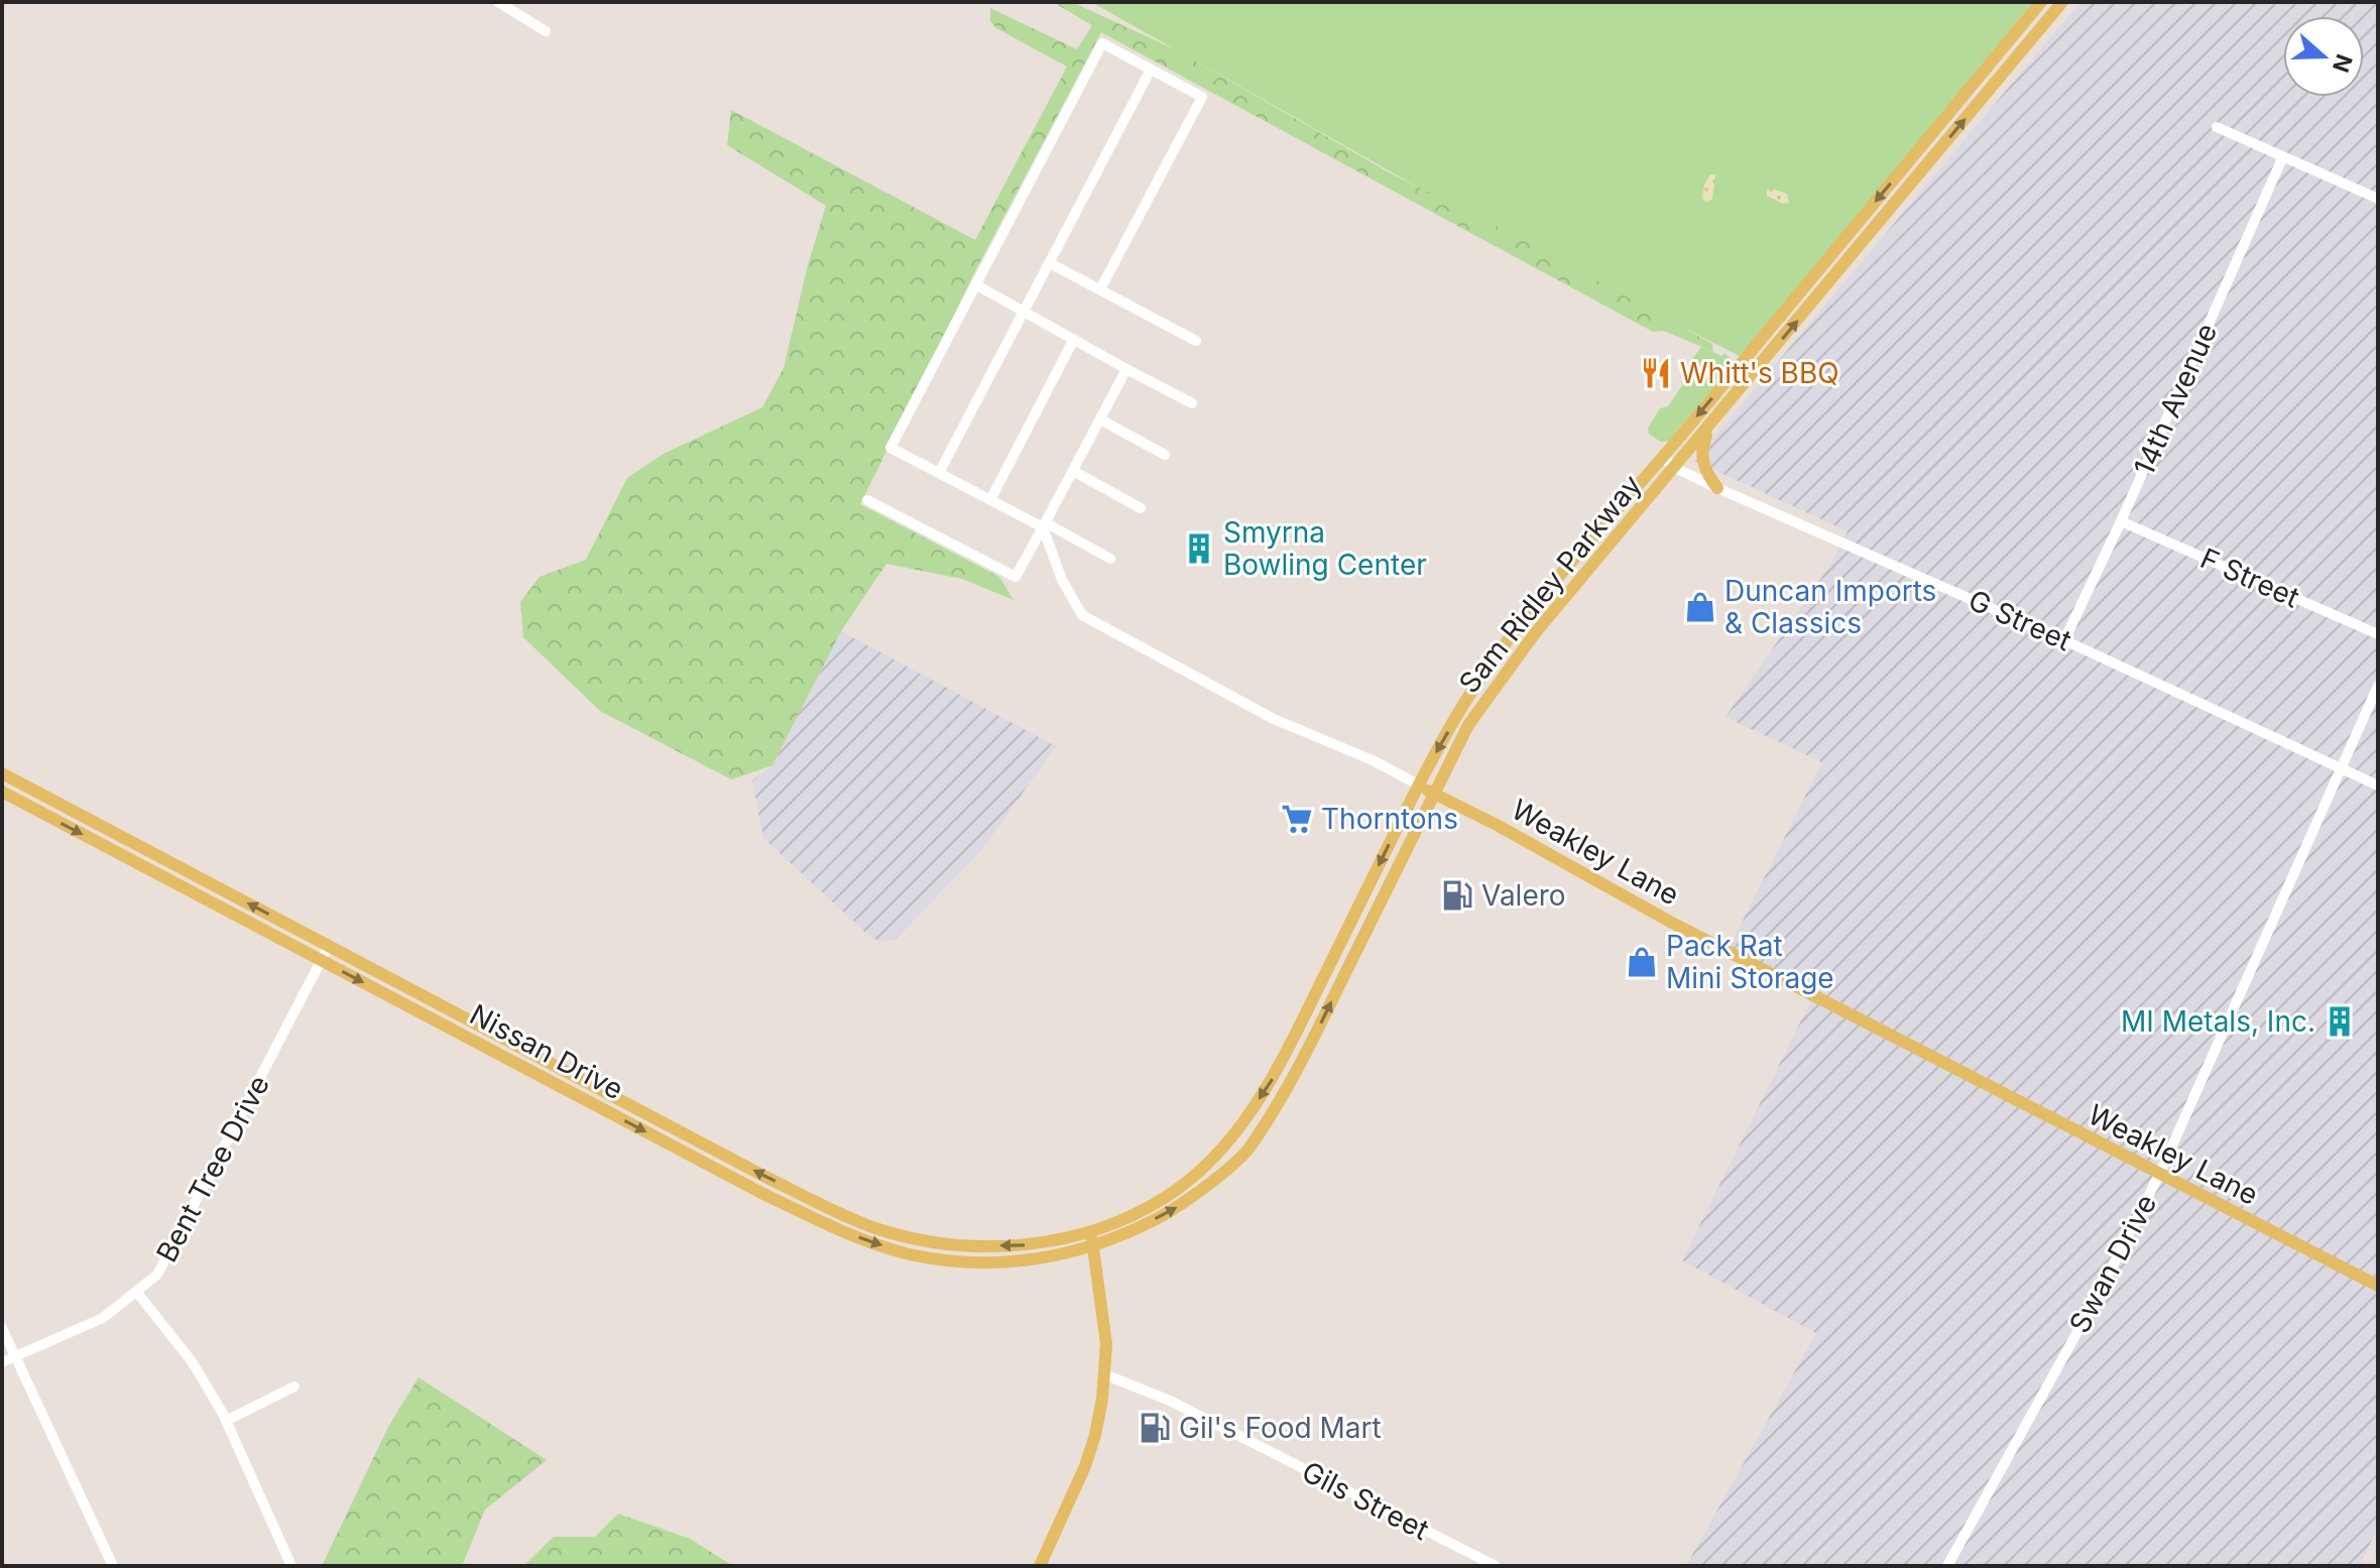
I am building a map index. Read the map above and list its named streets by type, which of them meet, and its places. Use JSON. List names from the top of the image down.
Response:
{
  "streets": {
    "main road": ["Sam Ridley Parkway", "Weakley Lane", "Nissan Drive"],
    "street": [
      "14th Avenue",
      "F Street",
      "G Street",
      "Bent Tree Drive",
      "Swan Drive",
      "Gils Street"
    ]
  },
  "crossings": [
    ["14th Avenue", "F Street"],
    ["14th Avenue", "G Street"],
    ["Sam Ridley Parkway", "G Street"],
    ["Sam Ridley Parkway", "Weakley Lane"],
    ["Sam Ridley Parkway", "Nissan Drive"],
    ["G Street", "Swan Drive"],
    ["Weakley Lane", "Swan Drive"],
    ["Nissan Drive", "Bent Tree Drive"]
  ],
  "places": {
    "restaurant": ["Whitt's BBQ"],
    "building": ["Smyrna Bowling Center", "MI Metals, Inc."],
    "shop": ["Duncan Imports & Classics", "Pack Rat Mini Storage"],
    "supermarket": ["Thorntons"],
    "fuel station": ["Valero", "Gil's Food Mart"]
  },
  "north": "right"
}
